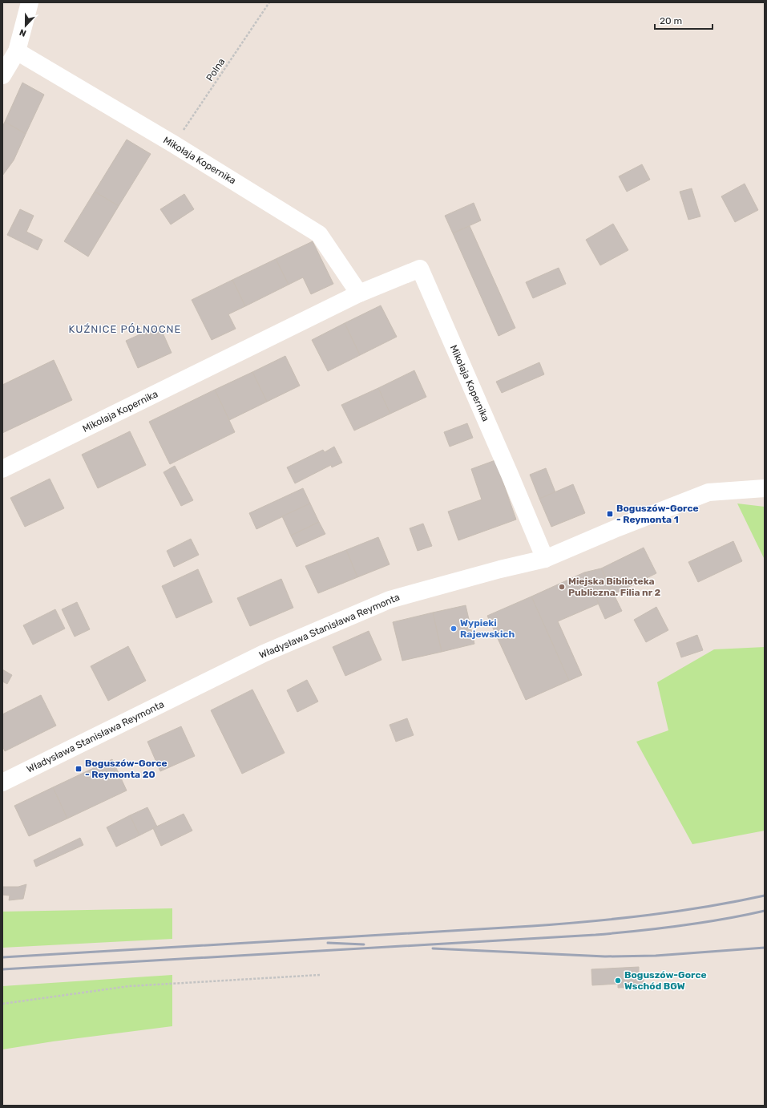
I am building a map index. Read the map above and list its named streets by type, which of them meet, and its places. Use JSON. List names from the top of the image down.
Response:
{
  "streets": {
    "street": ["Mikołaja Kopernika", "Władysława Stanisława Reymonta"],
    "path": ["Polna"]
  },
  "crossings": [
    ["Polna", "Mikołaja Kopernika"],
    ["Mikołaja Kopernika", "Władysława Stanisława Reymonta"]
  ],
  "districts": ["KUŹNICE PÓŁNOCNE"],
  "places": {
    "transit": ["Boguszów-Gorce - Reymonta 1", "Boguszów-Gorce - Reymonta 20"],
    "other": ["Miejska Biblioteka Publiczna. Filia nr 2", "Wypieki Rajewskich", "Boguszów-Gorce Wschód BGW"]
  },
  "scale_bar": "20 m",
  "north": "bottom"
}
